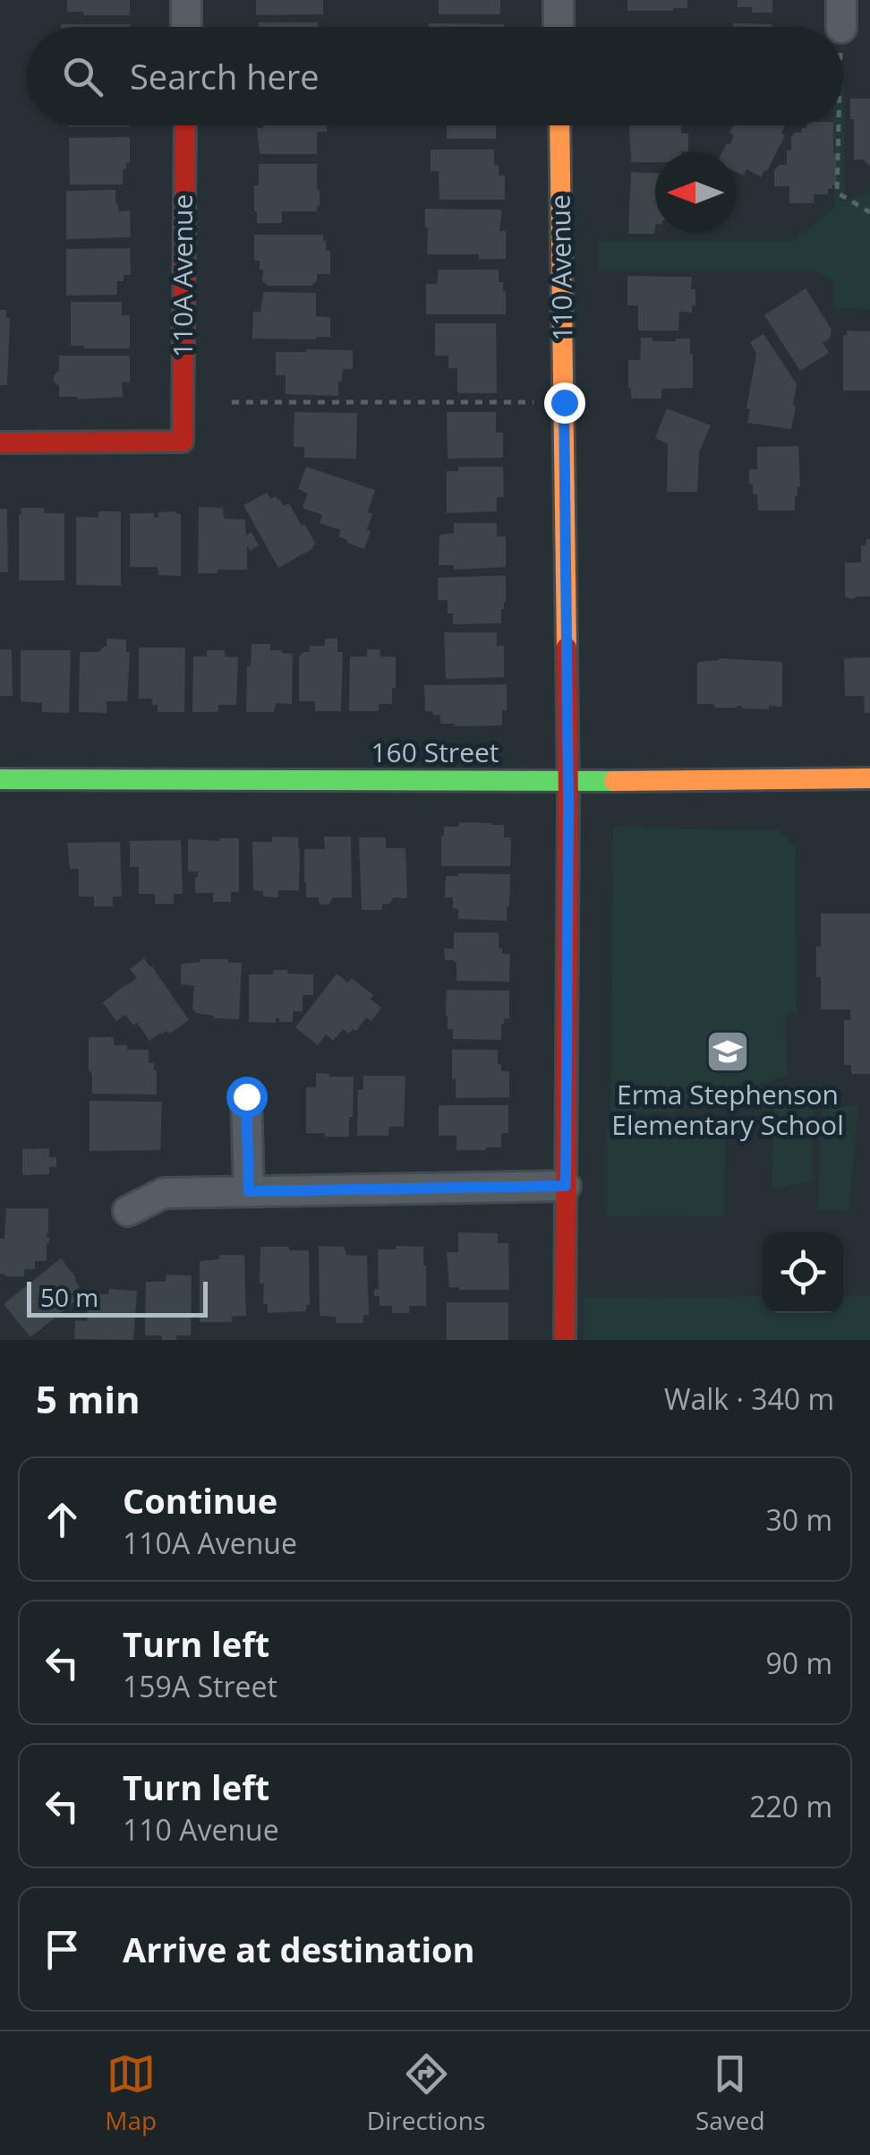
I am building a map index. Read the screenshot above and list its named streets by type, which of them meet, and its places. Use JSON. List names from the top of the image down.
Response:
{
  "streets": {
    "street": ["110 Avenue", "110A Avenue", "160 Street"]
  },
  "crossings": [
    ["110 Avenue", "160 Street"]
  ],
  "places": {
    "school or university": ["Erma Stephenson Elementary School"]
  },
  "scale_bar": "50 m",
  "north": "left",
  "page": {
    "search": "Search here",
    "scale": "50 m",
    "heading": ["5 min", "Walk · 340 m"],
    "list": [
      ["Continue", "110A Avenue", "30 m"],
      ["Turn left", "159A Street", "90 m"],
      ["Turn left", "110 Avenue", "220 m"],
      "Arrive at destination"
    ],
    "nav": ["Map", "Directions", "Saved"]
  }
}
